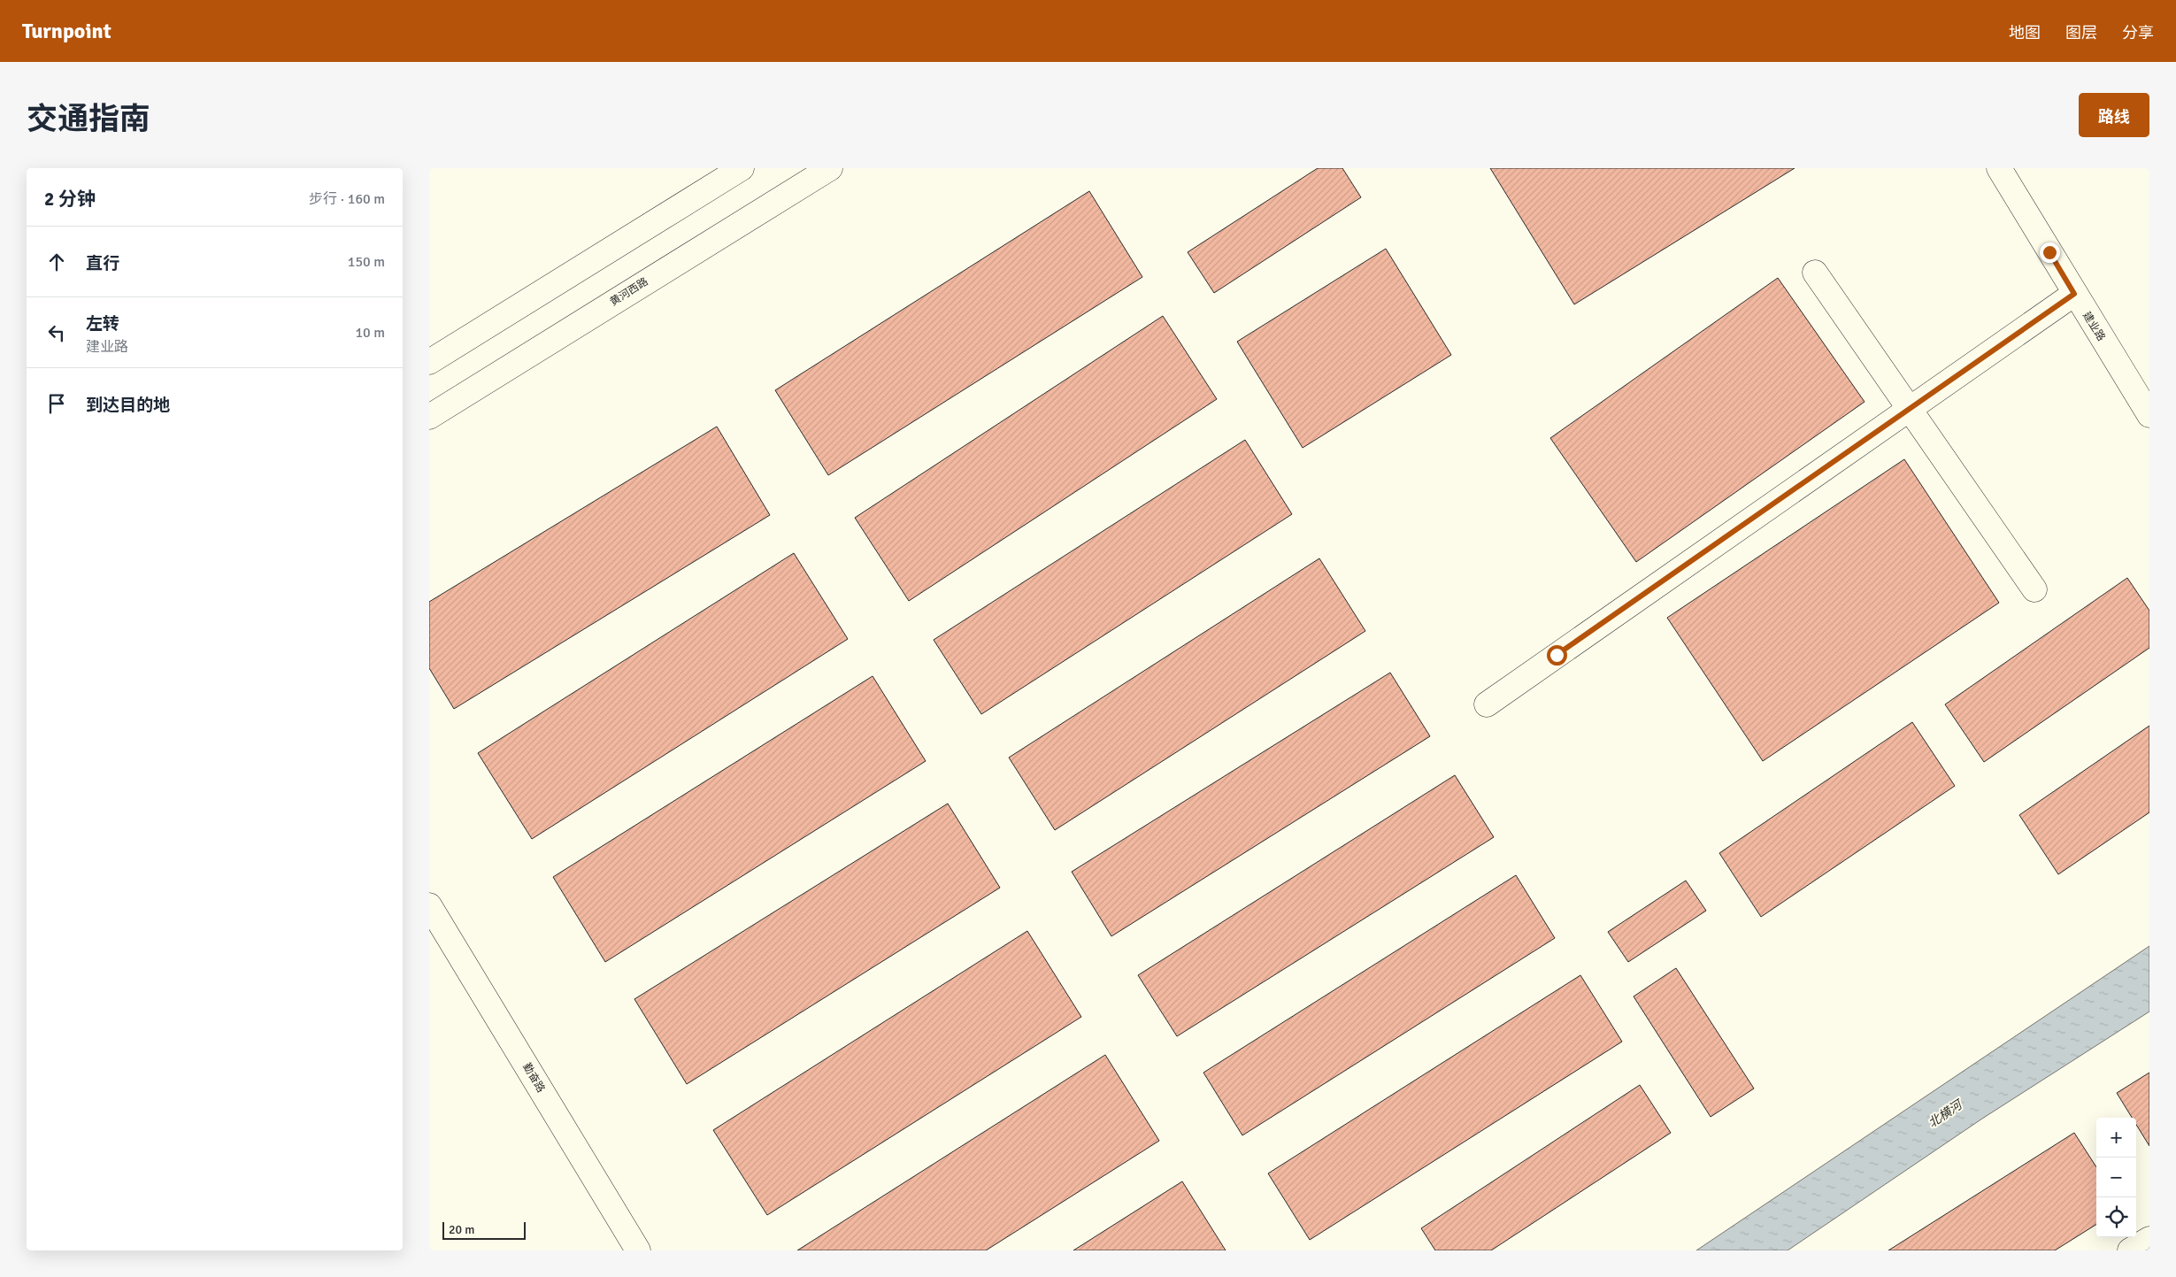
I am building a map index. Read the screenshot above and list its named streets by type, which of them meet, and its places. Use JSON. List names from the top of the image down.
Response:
{
  "streets": {
    "main road": ["黄河西路", "建业路", "勤奋路"]
  },
  "water": ["北横河"],
  "scale_bar": "20 m",
  "page": {
    "header": "Turnpoint",
    "nav": ["地图", "图层", "分享"],
    "title": "交通指南",
    "buttons": "路线",
    "heading": ["2 分钟", "步行 · 160 m"],
    "list": [
      ["直行", "150 m"],
      ["左转", "建业路", "10 m"],
      "到达目的地"
    ],
    "map_buttons": ["+", "−"],
    "scale": "20 m"
  }
}
